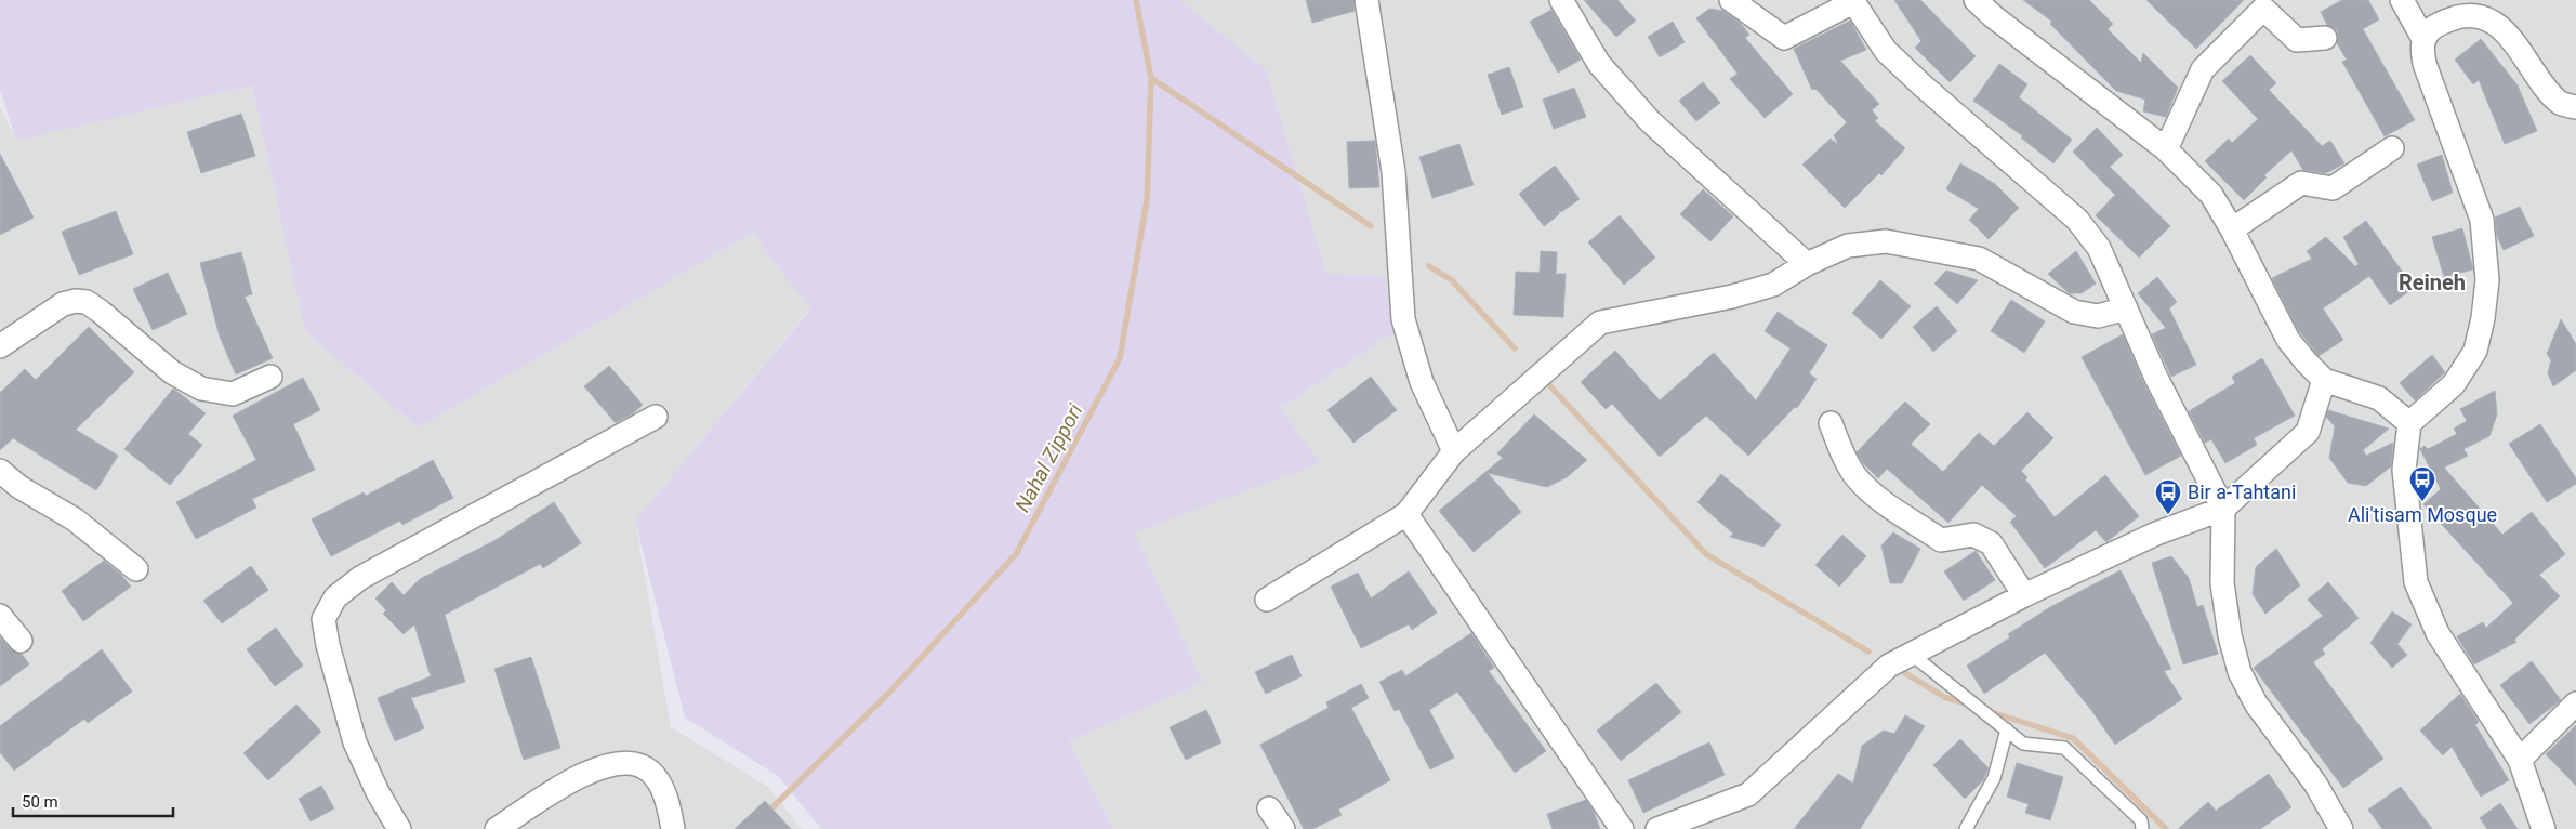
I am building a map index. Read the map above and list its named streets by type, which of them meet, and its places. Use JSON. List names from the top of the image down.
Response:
{
  "districts": ["Reineh"],
  "water": ["Nahal Zippori"],
  "places": {
    "bus stop": ["Ali'tisam Mosque", "Bir a-Tahtani"]
  },
  "scale_bar": "50 m"
}
